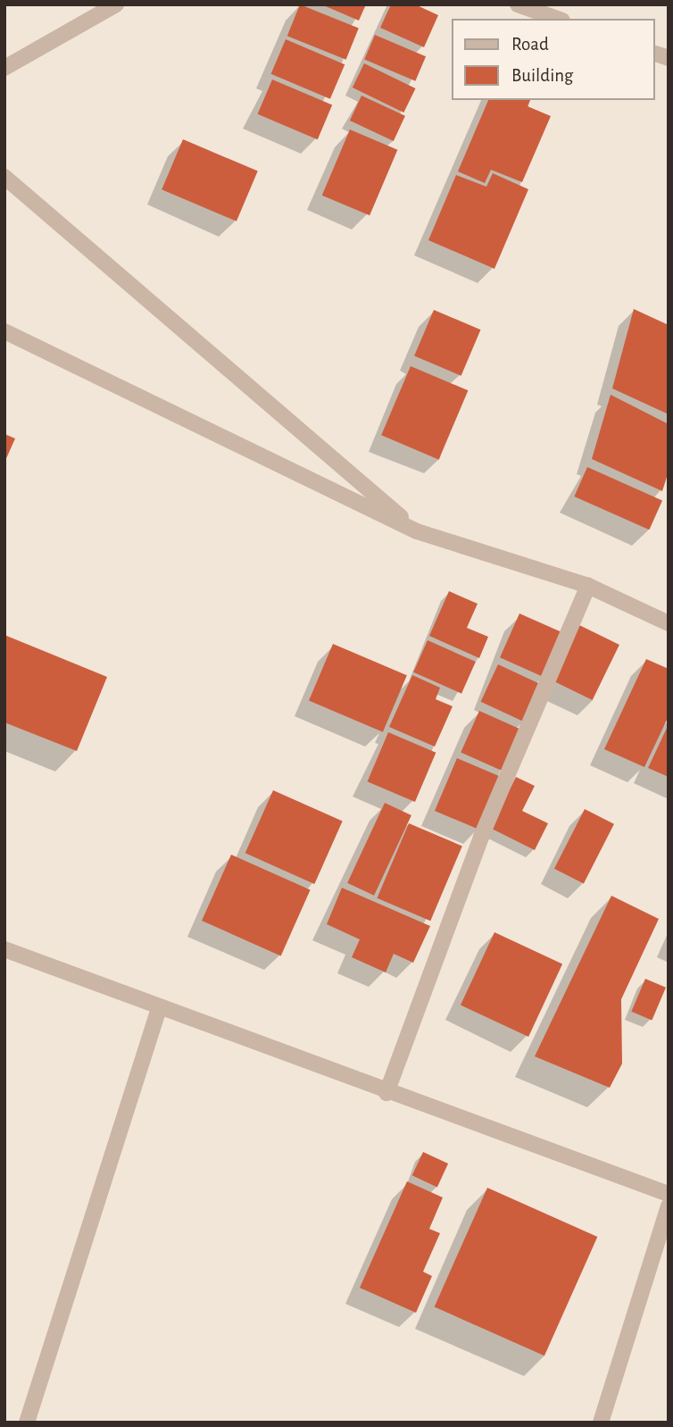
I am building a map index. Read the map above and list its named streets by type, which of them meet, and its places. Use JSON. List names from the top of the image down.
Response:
{
  "legend": ["Road", "Building"]
}
